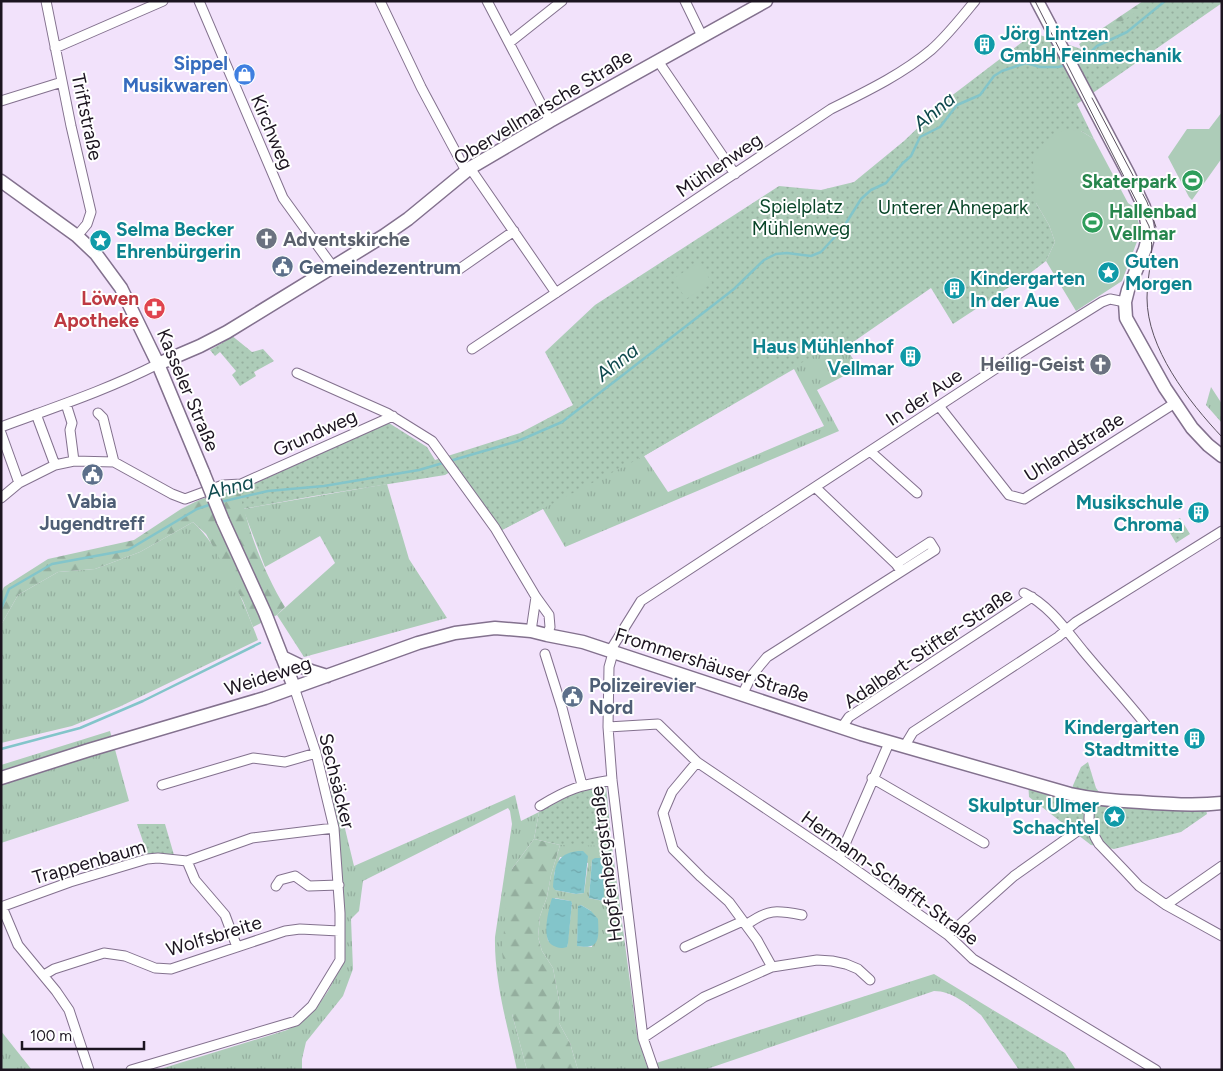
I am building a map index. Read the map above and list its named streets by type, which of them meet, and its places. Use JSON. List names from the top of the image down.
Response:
{
  "streets": {
    "main road": [
      "Obervellmarsche Straße",
      "Kasseler Straße",
      "Frommershäuser Straße",
      "Weideweg"
    ],
    "street": [
      "Triftstraße",
      "Kirchweg",
      "Mühlenweg",
      "In der Aue",
      "Grundweg",
      "Uhlandstraße",
      "Adalbert-Stifter-Straße",
      "Sechsäcker",
      "Trappenbaum",
      "Hopfenbergstraße",
      "Hermann-Schafft-Straße",
      "Wolfsbreite"
    ]
  },
  "crossings": [
    ["Obervellmarsche Straße", "Kirchweg"],
    ["Obervellmarsche Straße", "Mühlenweg"],
    ["Obervellmarsche Straße", "Kasseler Straße"],
    ["Triftstraße", "Kasseler Straße"],
    ["Kasseler Straße", "Weideweg"],
    ["Kasseler Straße", "Sechsäcker"],
    ["In der Aue", "Uhlandstraße"],
    ["In der Aue", "Frommershäuser Straße"],
    ["In der Aue", "Hopfenbergstraße"],
    ["Adalbert-Stifter-Straße", "Frommershäuser Straße"],
    ["Frommershäuser Straße", "Weideweg"],
    ["Frommershäuser Straße", "Hopfenbergstraße"],
    ["Weideweg", "Sechsäcker"],
    ["Sechsäcker", "Trappenbaum"],
    ["Sechsäcker", "Wolfsbreite"],
    ["Hopfenbergstraße", "Hermann-Schafft-Straße"]
  ],
  "water": ["Ahna"],
  "parks": ["Spielplatz Mühlenweg", "Unterer Ahnepark"],
  "places": {
    "building": [
      "Jörg Lintzen GmbH Feinmechanik",
      "Kindergarten In der Aue",
      "Haus Mühlenhof Vellmar",
      "Musikschule Chroma",
      "Kindergarten Stadtmitte"
    ],
    "shop": ["Sippel Musikwaren"],
    "sports": ["Skaterpark", "Hallenbad Vellmar"],
    "church": ["Adventskirche", "Heilig-Geist"],
    "place": ["Selma Becker Ehrenbürgerin", "Guten Morgen", "Skulptur Ulmer Schachtel"],
    "public building": ["Gemeindezentrum", "Vabia Jugendtreff", "Polizeirevier Nord"],
    "pharmacy": ["Löwen Apotheke"]
  },
  "scale_bar": "100 m"
}
